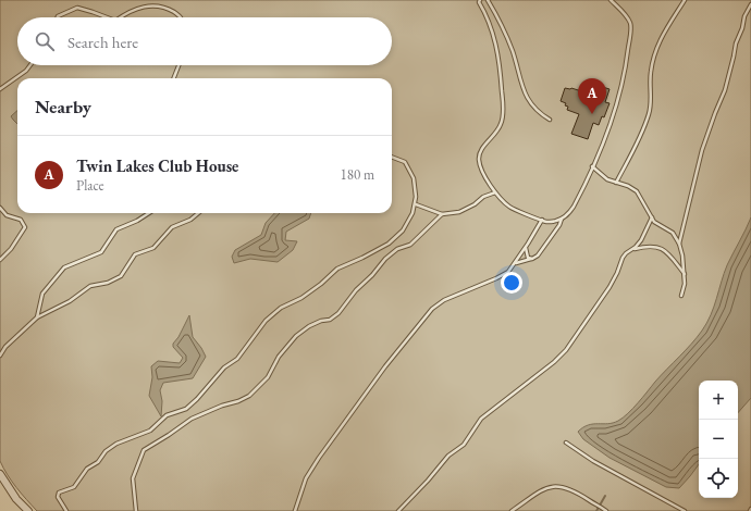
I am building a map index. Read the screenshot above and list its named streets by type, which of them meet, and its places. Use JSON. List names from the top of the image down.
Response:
{
  "page": {
    "search": "Search here",
    "pins": "A",
    "heading": "Nearby",
    "list": [
      {
        "mark": "A",
        "name": "Twin Lakes Club House",
        "note": "Place",
        "value": "180 m"
      }
    ],
    "map_buttons": ["+", "−"]
  }
}
